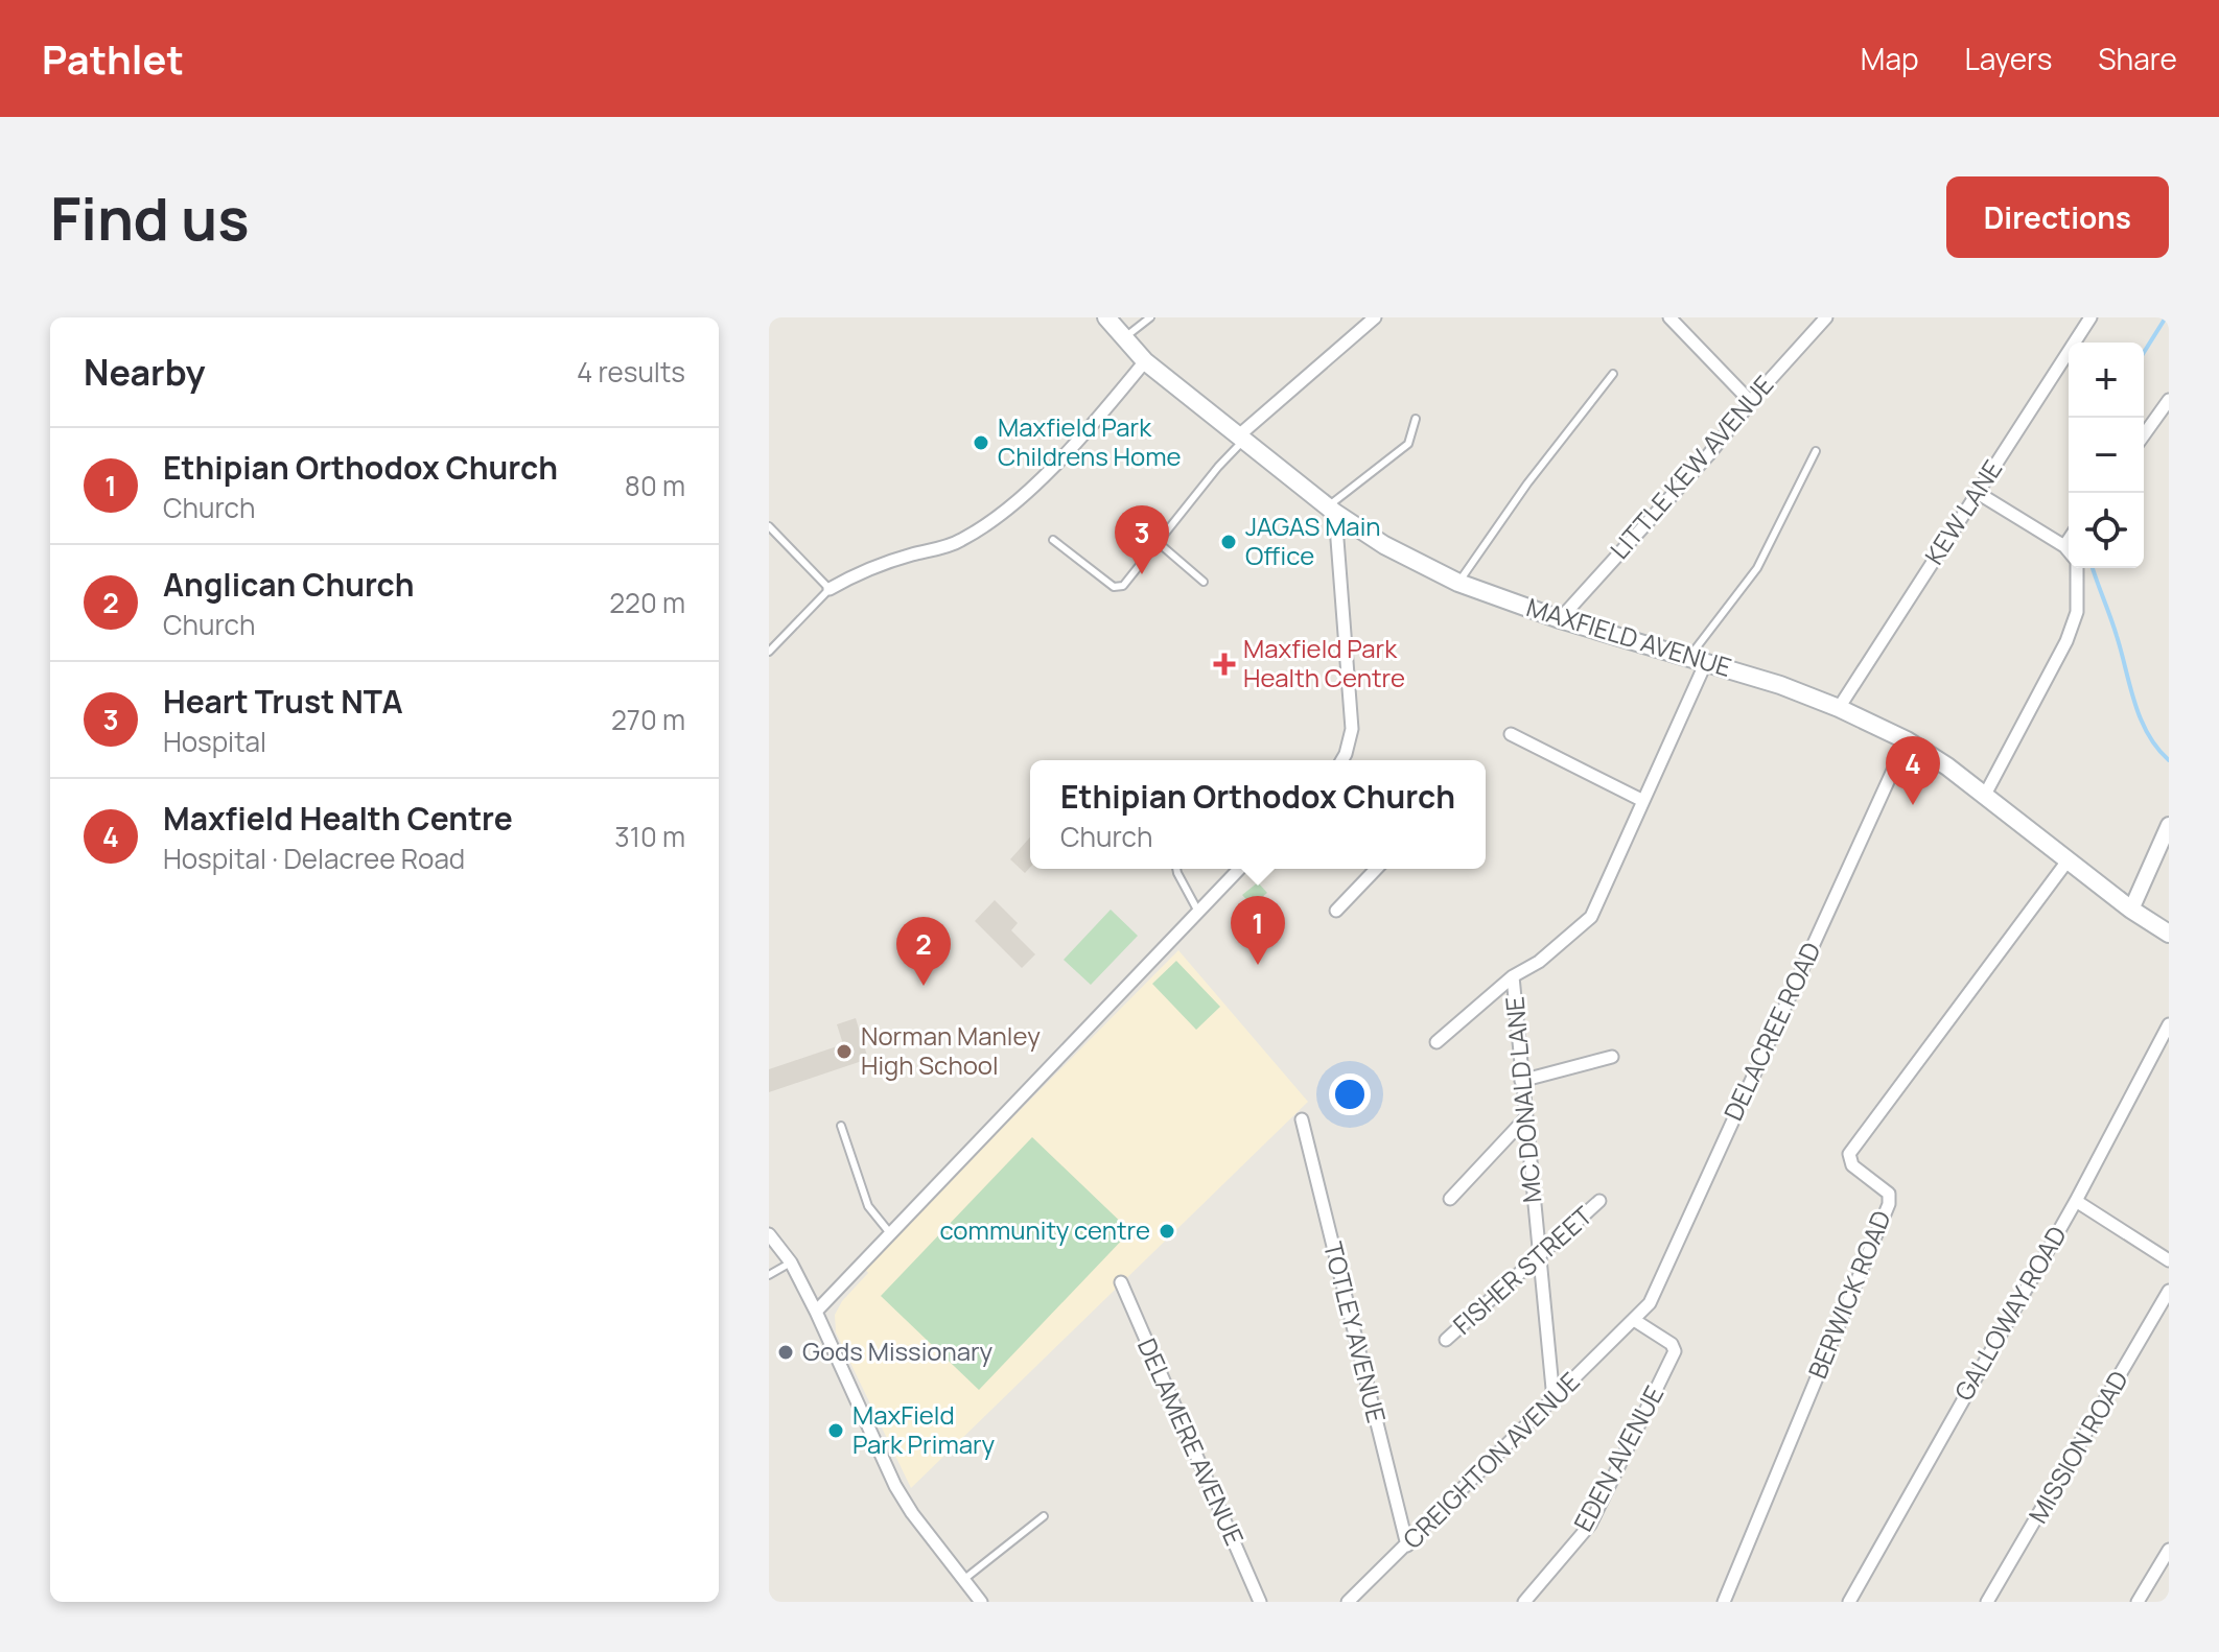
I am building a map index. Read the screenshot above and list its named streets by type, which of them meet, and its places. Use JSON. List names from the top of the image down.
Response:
{
  "streets": {
    "main road": ["MAXFIELD AVENUE"],
    "street": [
      "LITTLE KEW AVENUE",
      "KEW LANE",
      "DELACREE ROAD",
      "MC DONALD LANE",
      "FISHER STREET",
      "BERWICK ROAD",
      "GALLOWAY ROAD",
      "TOTLEY AVENUE",
      "DELAMERE AVENUE",
      "MISSION ROAD",
      "EDEN AVENUE",
      "CREIGHTON AVENUE"
    ]
  },
  "crossings": [
    ["LITTLE KEW AVENUE", "MAXFIELD AVENUE"],
    ["KEW LANE", "MAXFIELD AVENUE"],
    ["MAXFIELD AVENUE", "DELACREE ROAD"],
    ["MAXFIELD AVENUE", "MC DONALD LANE"],
    ["MAXFIELD AVENUE", "BERWICK ROAD"],
    ["DELACREE ROAD", "EDEN AVENUE"],
    ["DELACREE ROAD", "CREIGHTON AVENUE"],
    ["MC DONALD LANE", "FISHER STREET"],
    ["MC DONALD LANE", "CREIGHTON AVENUE"],
    ["TOTLEY AVENUE", "CREIGHTON AVENUE"],
    ["EDEN AVENUE", "CREIGHTON AVENUE"]
  ],
  "places": {
    "other": [
      "Maxfield Park Childrens Home",
      "JAGAS Main Office",
      "Norman Manley High School",
      "community centre",
      "Gods Missionary",
      "MaxField Park Primary"
    ],
    "health": ["Maxfield Park Health Centre"]
  },
  "page": {
    "header": "Pathlet",
    "nav": ["Map", "Layers", "Share"],
    "buttons": "Directions",
    "title": "Find us",
    "heading": ["Nearby", "4 results"],
    "map_buttons": ["+", "−"],
    "list": [
      {
        "mark": "1",
        "name": "Ethipian Orthodox Church",
        "note": "Church",
        "value": "80 m"
      },
      {
        "mark": "2",
        "name": "Anglican Church",
        "note": "Church",
        "value": "220 m"
      },
      {
        "mark": "3",
        "name": "Heart Trust NTA",
        "note": "Hospital",
        "value": "270 m"
      },
      {
        "mark": "4",
        "name": "Maxfield Health Centre",
        "note": "Hospital · Delacree Road",
        "value": "310 m"
      }
    ],
    "pins": [
      "3",
      "4",
      "1",
      "2"
    ],
    "popup": ["Ethipian Orthodox Church", "Church"]
  }
}
